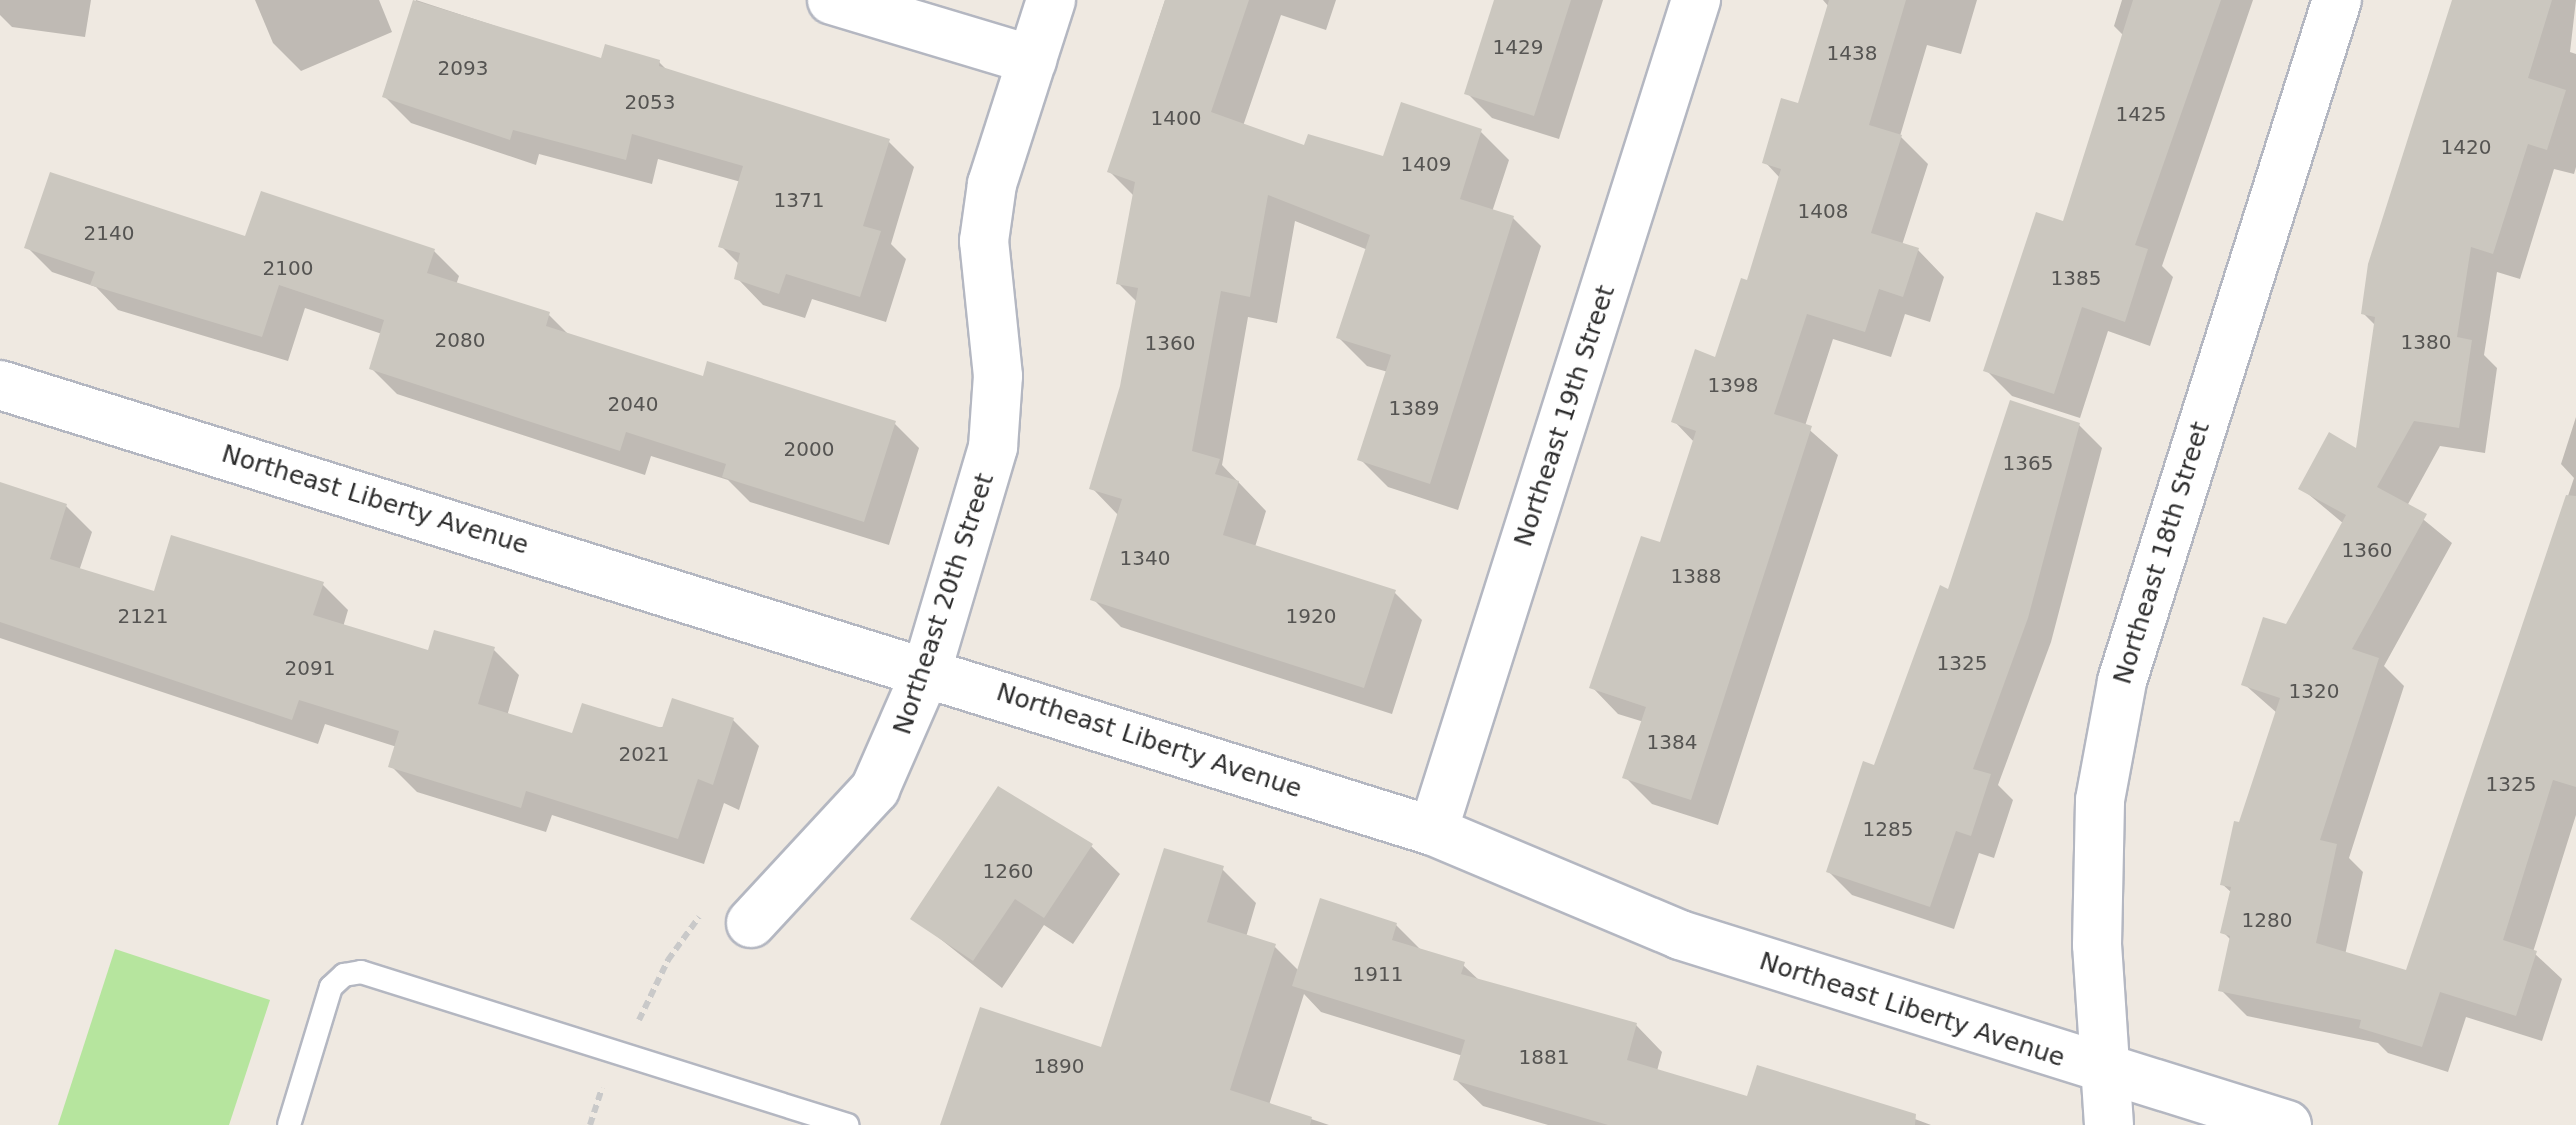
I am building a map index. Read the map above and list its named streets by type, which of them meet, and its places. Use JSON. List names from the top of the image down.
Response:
{
  "streets": {
    "street": [
      "Northeast 19th Street",
      "Northeast Liberty Avenue",
      "Northeast 18th Street",
      "Northeast 20th Street"
    ]
  },
  "crossings": [
    ["Northeast 19th Street", "Northeast Liberty Avenue"],
    ["Northeast Liberty Avenue", "Northeast 18th Street"],
    ["Northeast Liberty Avenue", "Northeast 20th Street"]
  ],
  "house_numbers": [
    "1429",
    "1438",
    "2093",
    "2053",
    "1425",
    "1400",
    "1420",
    "1409",
    "1371",
    "1408",
    "2140",
    "2100",
    "1385",
    "2080",
    "1380",
    "1360",
    "1398",
    "2040",
    "1389",
    "2000",
    "1365",
    "1360",
    "1340",
    "1388",
    "2121",
    "1920",
    "1325",
    "2091",
    "1320",
    "1384",
    "2021",
    "1325",
    "1285",
    "1260",
    "1280",
    "1911",
    "1881",
    "1890"
  ]
}
